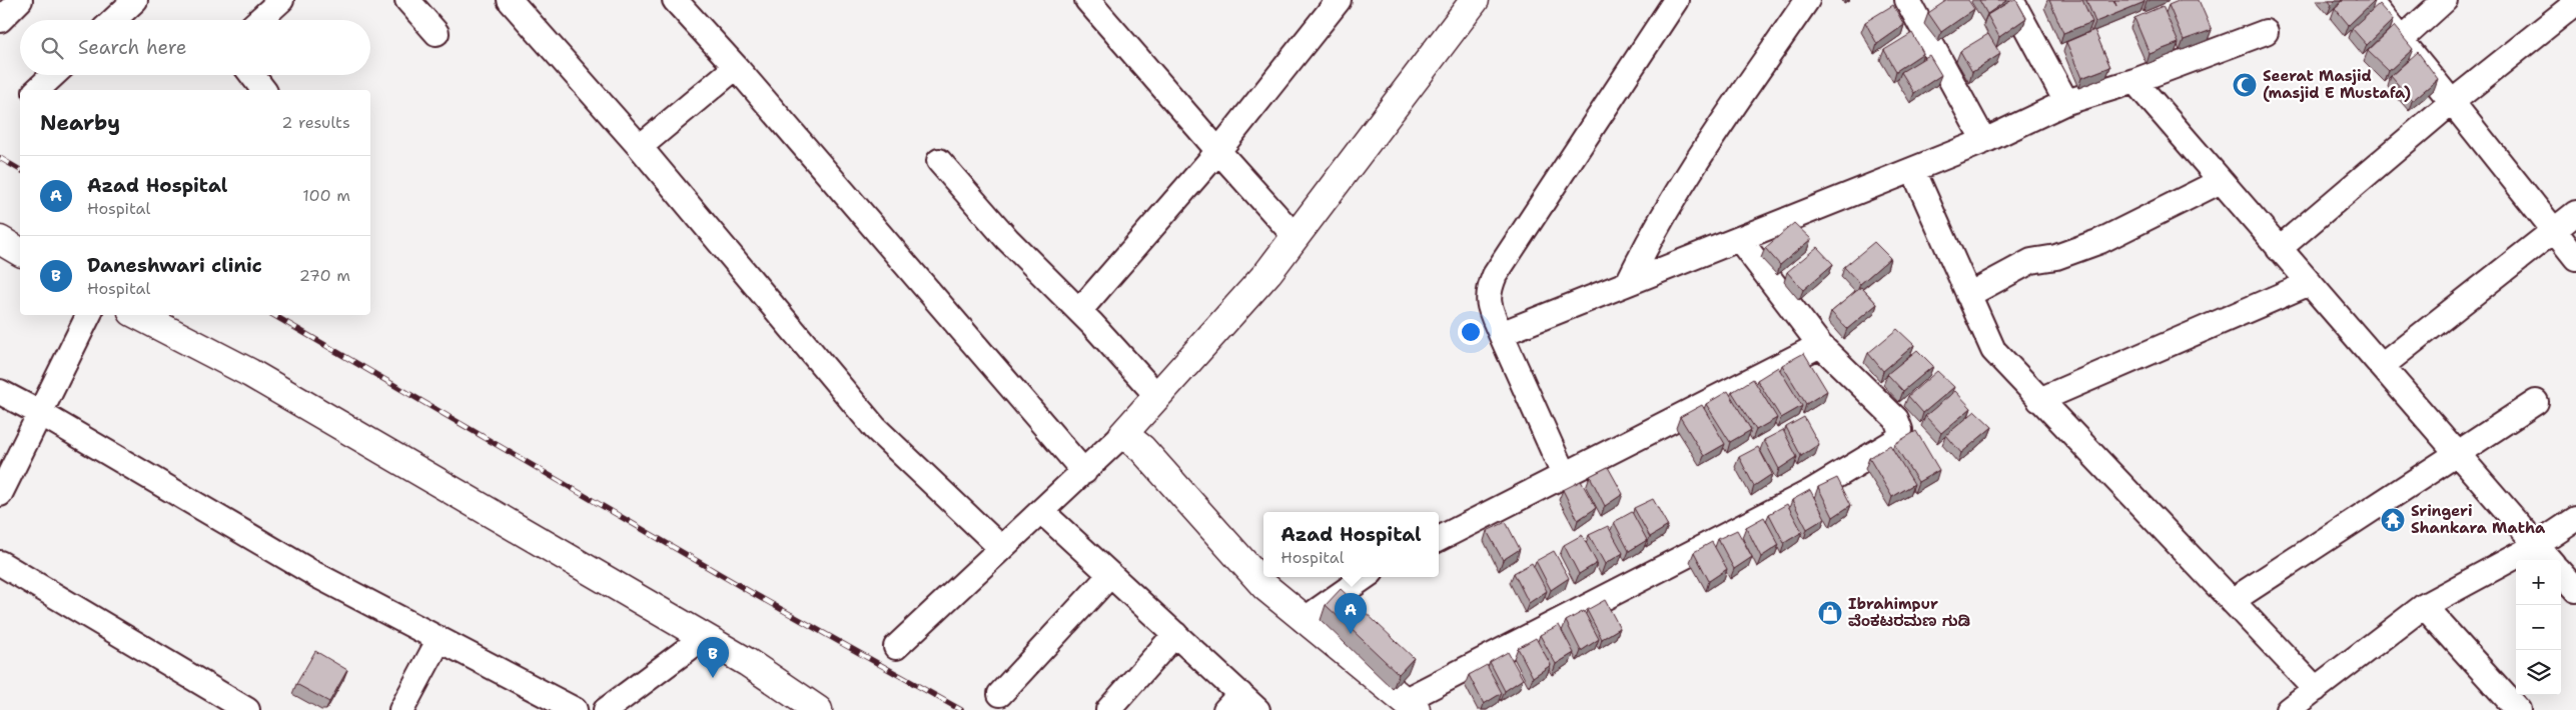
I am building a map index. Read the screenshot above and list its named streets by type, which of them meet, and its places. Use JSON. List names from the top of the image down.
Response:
{
  "places": {
    "mosque": ["Seerat Masjid (masjid E Mustafa)"],
    "temple": ["Sringeri Shankara Matha"],
    "shop": ["Ibrahimpur ವೆಂಕಟರಮಣ ಗುಡಿ"]
  },
  "page": {
    "search": "Search here",
    "heading": ["Nearby", "2 results"],
    "list": [
      {
        "mark": "A",
        "name": "Azad Hospital",
        "note": "Hospital",
        "value": "100 m"
      },
      {
        "mark": "B",
        "name": "Daneshwari clinic",
        "note": "Hospital",
        "value": "270 m"
      }
    ],
    "popup": ["Azad Hospital", "Hospital"],
    "map_buttons": ["+", "−"],
    "pins": ["A", "B"]
  }
}
